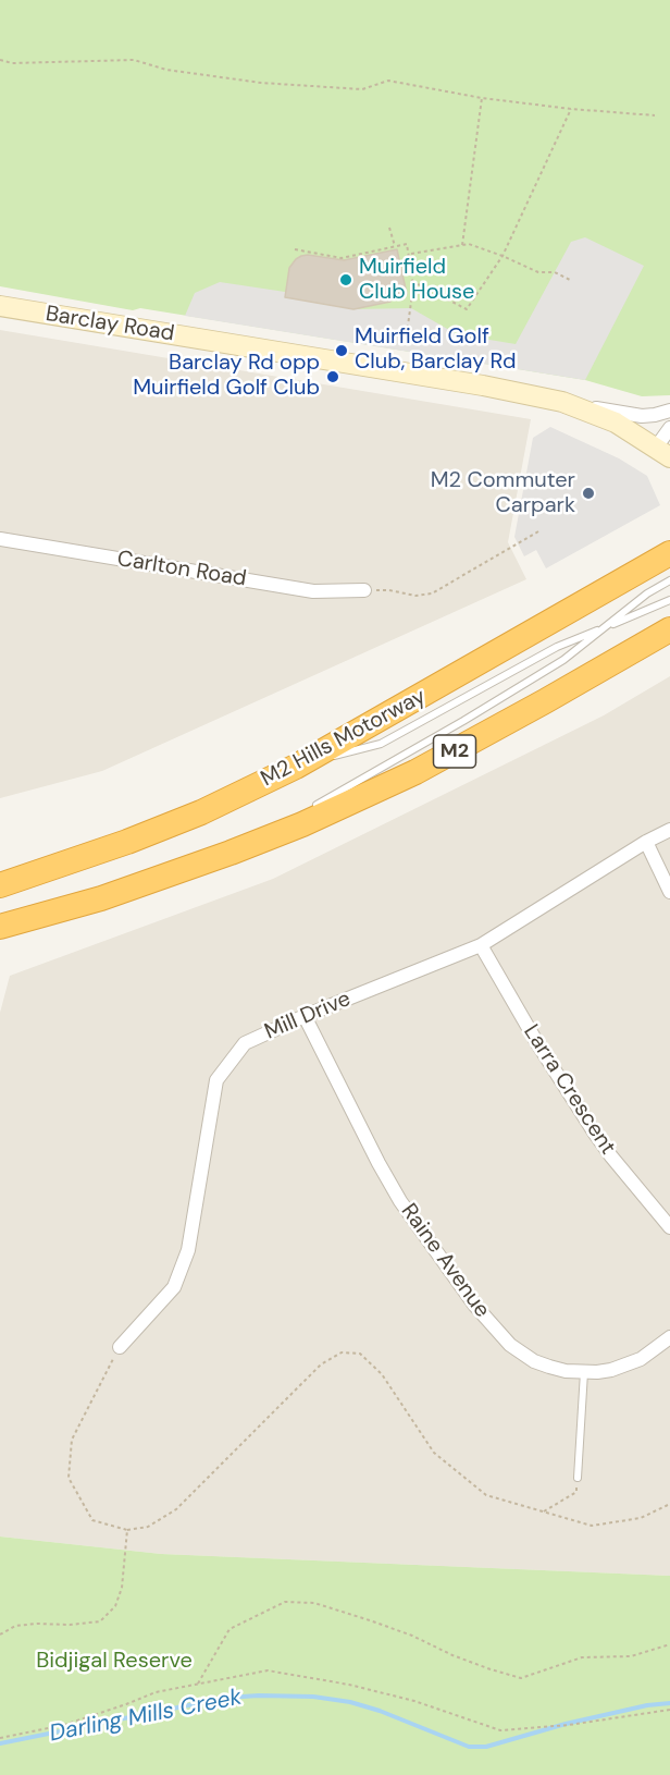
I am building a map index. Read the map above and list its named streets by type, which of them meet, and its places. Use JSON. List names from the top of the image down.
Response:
{
  "streets": {
    "highway": ["M2 Hills Motorway", "M2"],
    "main road": ["Barclay Road"],
    "street": [
      "Carlton Road",
      "Mill Drive",
      "Larra Crescent",
      "Raine Avenue"
    ]
  },
  "crossings": [
    ["M2 Hills Motorway", "M2"],
    ["Mill Drive", "Larra Crescent"],
    ["Mill Drive", "Raine Avenue"]
  ],
  "water": ["Darling Mills Creek"],
  "parks": ["Bidjigal Reserve"],
  "places": [
    "Muirfield Club House",
    "Muirfield Golf Club, Barclay Rd",
    "Barclay Rd opp Muirfield Golf Club",
    "M2 Commuter Carpark"
  ]
}
